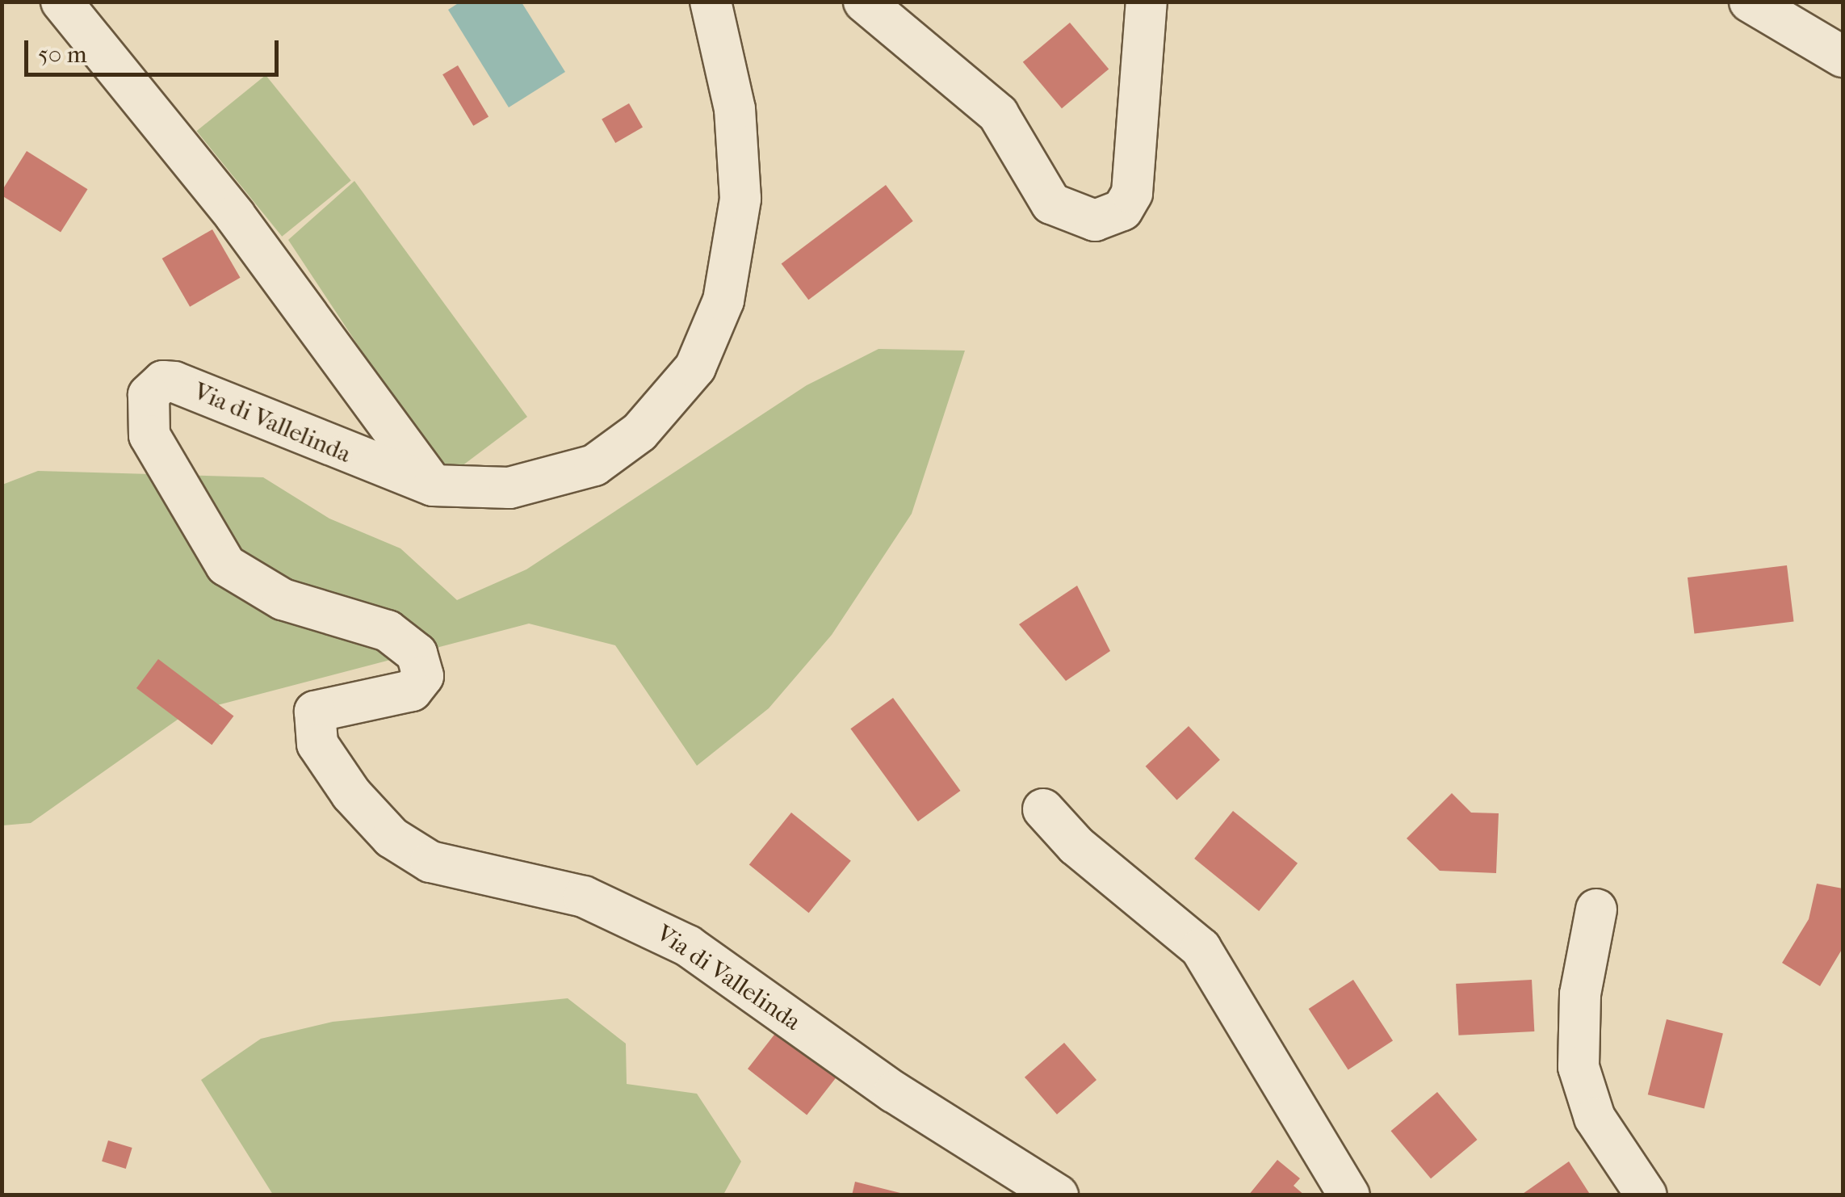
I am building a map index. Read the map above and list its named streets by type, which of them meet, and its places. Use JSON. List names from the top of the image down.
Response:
{
  "streets": {
    "street": ["Via di Vallelinda"]
  },
  "scale_bar": "50 m"
}
